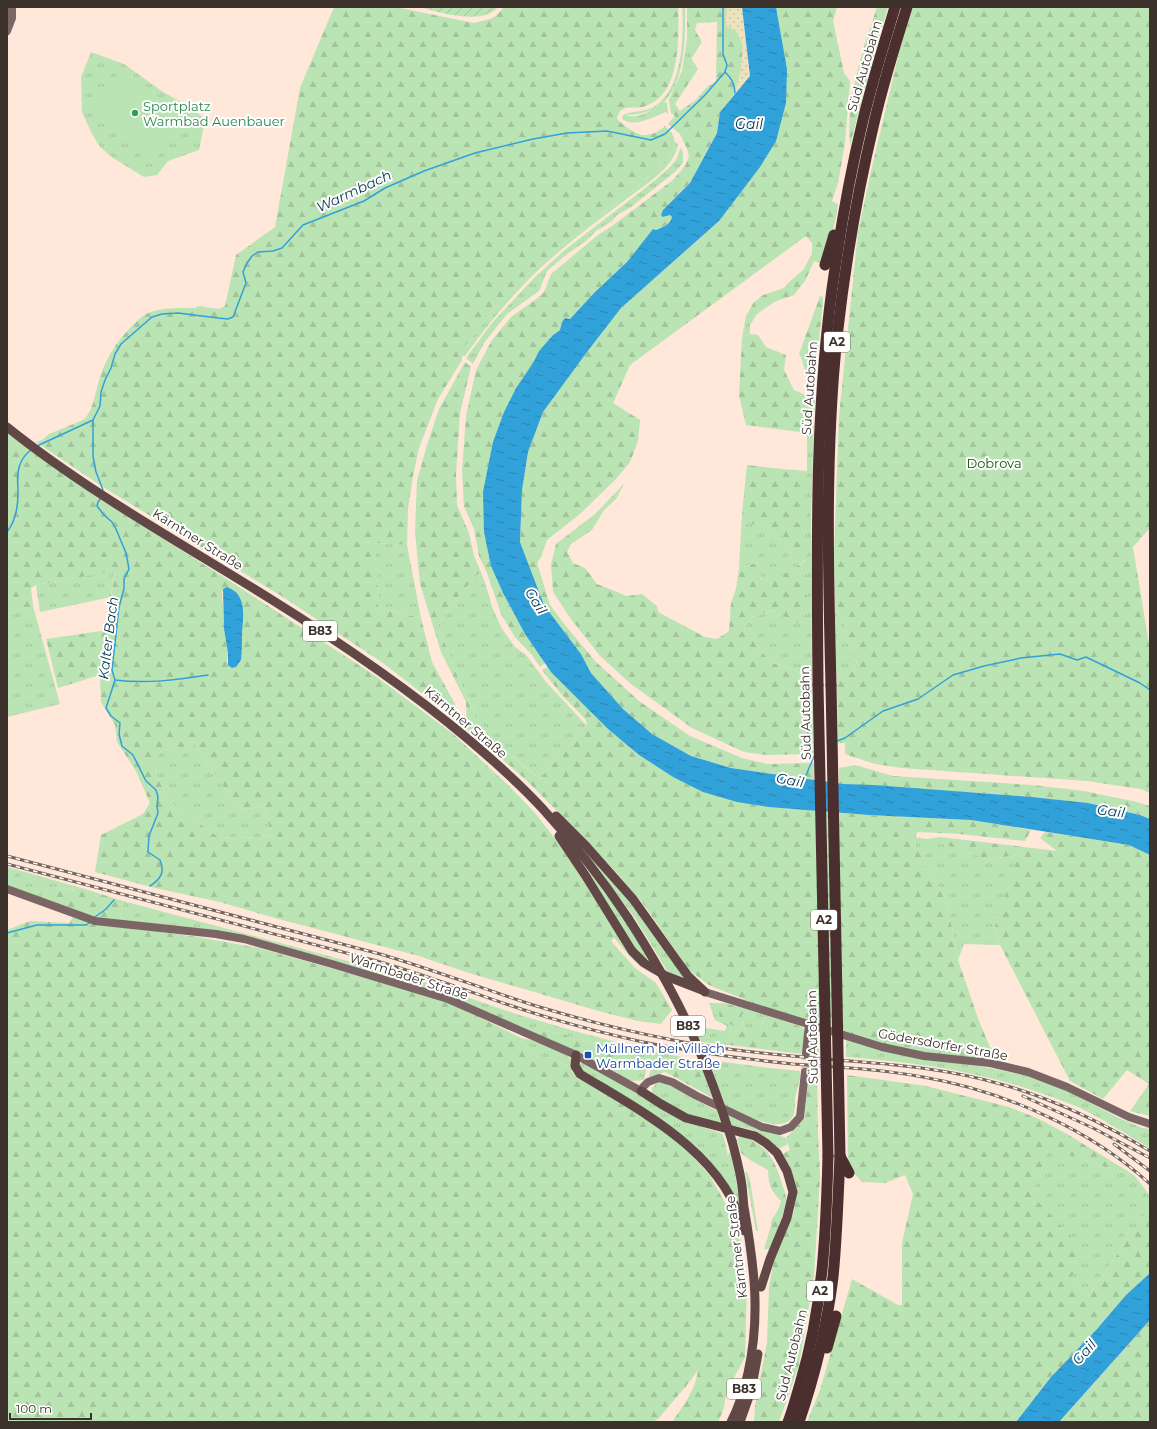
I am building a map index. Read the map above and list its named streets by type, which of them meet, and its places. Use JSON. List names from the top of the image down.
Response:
{
  "streets": {
    "highway": ["Süd Autobahn", "A2"],
    "main road": ["Kärntner Straße", "B83"],
    "street": ["Warmbader Straße", "Gödersdorfer Straße"]
  },
  "water": ["Gail", "Warmbach", "Kalter Bach"],
  "parks": ["Dobrova"],
  "places": {
    "other": ["Sportplatz Warmbad Auenbauer"],
    "transit": ["Müllnern bei Villach Warmbader Straße"]
  },
  "scale_bar": "100 m"
}
